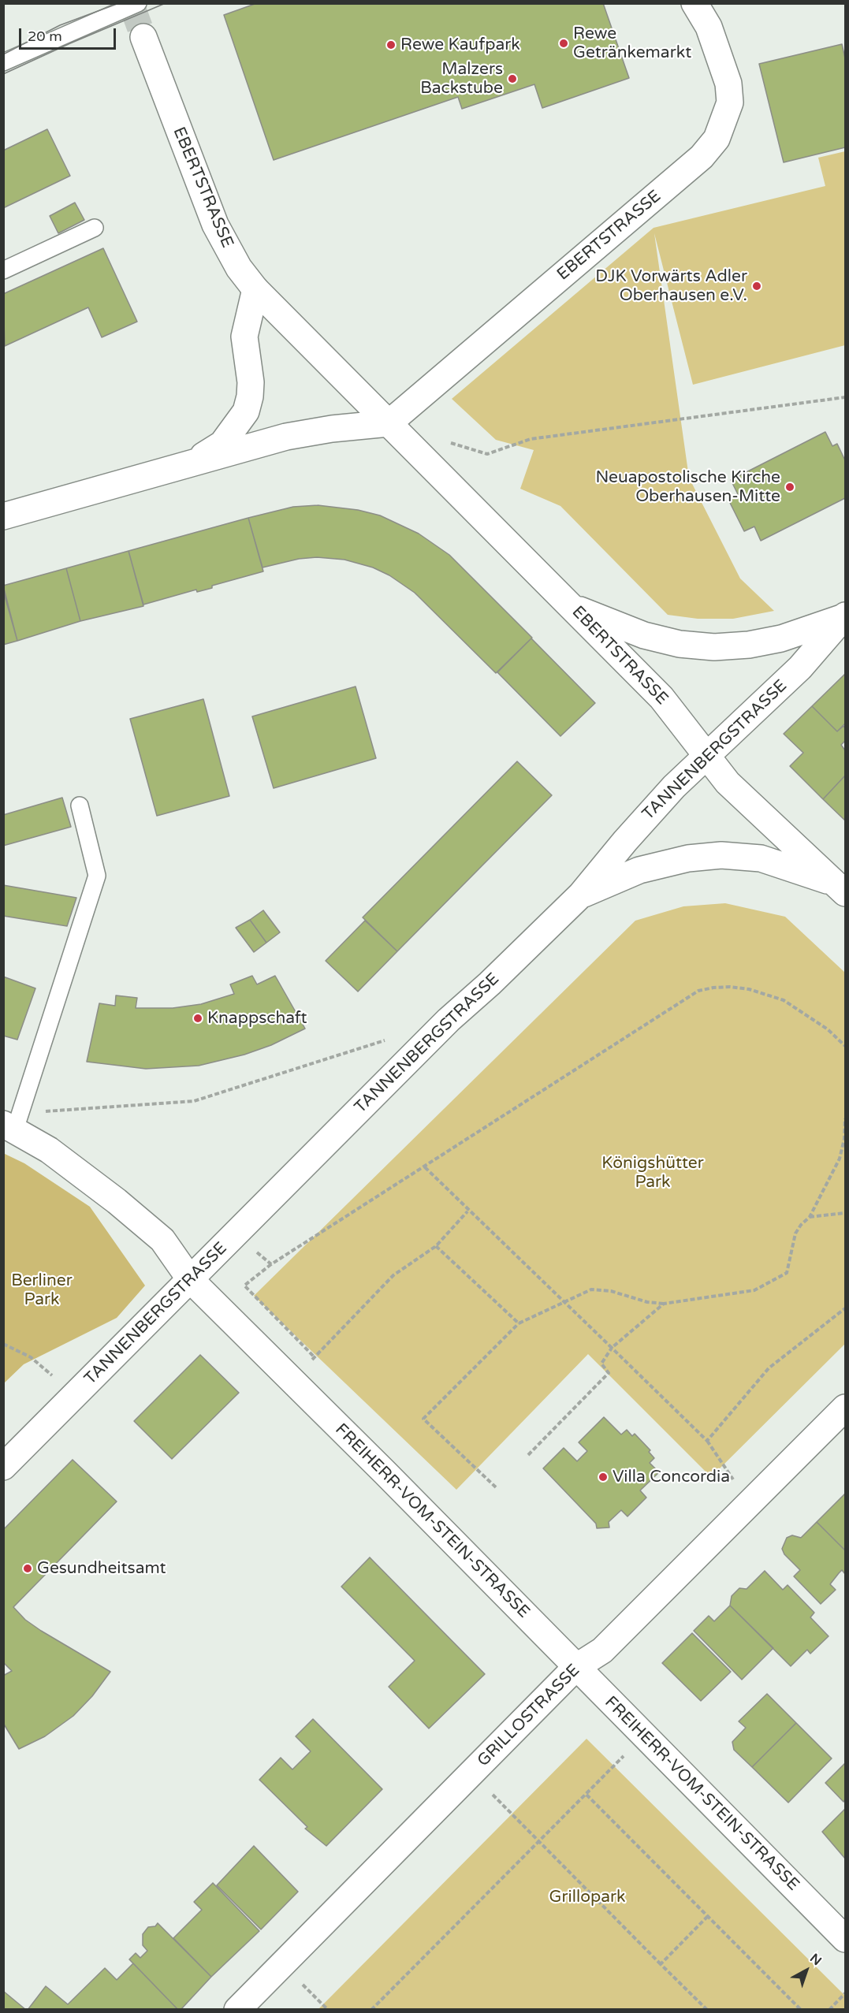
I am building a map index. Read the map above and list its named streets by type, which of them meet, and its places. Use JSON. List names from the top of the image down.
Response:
{
  "streets": {
    "street": [
      "EBERTSTRASSE",
      "TANNENBERGSTRASSE",
      "FREIHERR-VOM-STEIN-STRASSE",
      "GRILLOSTRASSE"
    ]
  },
  "crossings": [
    ["EBERTSTRASSE", "TANNENBERGSTRASSE"],
    ["TANNENBERGSTRASSE", "FREIHERR-VOM-STEIN-STRASSE"],
    ["FREIHERR-VOM-STEIN-STRASSE", "GRILLOSTRASSE"]
  ],
  "parks": ["Königshütter Park", "Berliner Park", "Grillopark"],
  "places": [
    "Rewe Getränkemarkt",
    "Rewe Kaufpark",
    "Malzers Backstube",
    "DJK Vorwärts Adler Oberhausen e.V.",
    "Neuapostolische Kirche Oberhausen-Mitte",
    "Knappschaft",
    "Villa Concordia",
    "Gesundheitsamt"
  ],
  "scale_bar": "20 m",
  "north": "top right"
}
